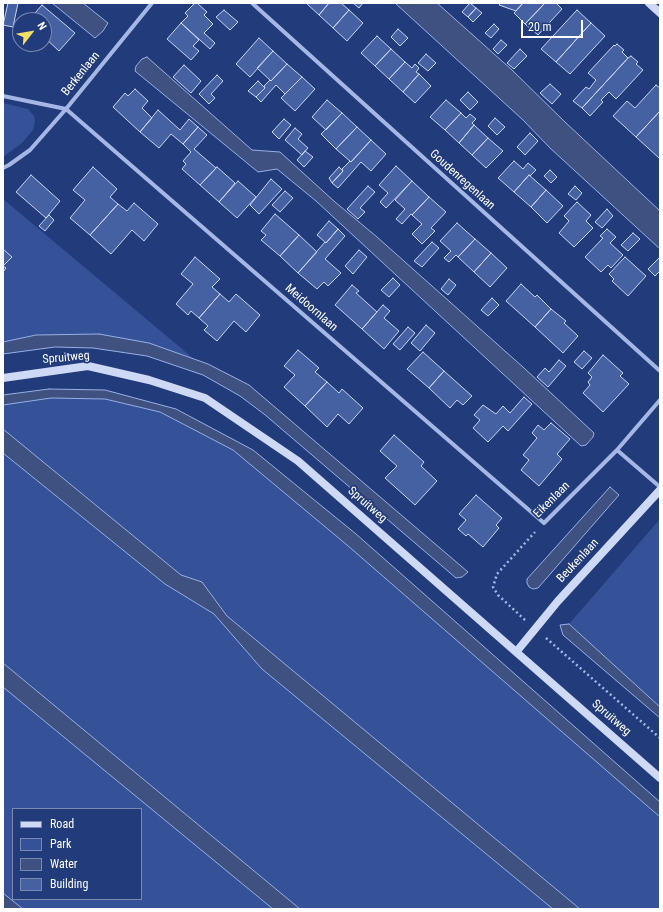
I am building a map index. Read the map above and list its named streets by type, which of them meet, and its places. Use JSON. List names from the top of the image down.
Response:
{
  "streets": {
    "main road": ["Spruitweg", "Beukenlaan"],
    "street": [
      "Berkenlaan",
      "Goudenregenlaan",
      "Meidoornlaan",
      "Eikenlaan"
    ]
  },
  "crossings": [
    ["Berkenlaan", "Meidoornlaan"],
    ["Meidoornlaan", "Eikenlaan"],
    ["Spruitweg", "Eikenlaan"],
    ["Spruitweg", "Beukenlaan"]
  ],
  "legend": [
    "Road",
    "Park",
    "Water",
    "Building"
  ],
  "scale_bar": "20 m",
  "north": "top right"
}
